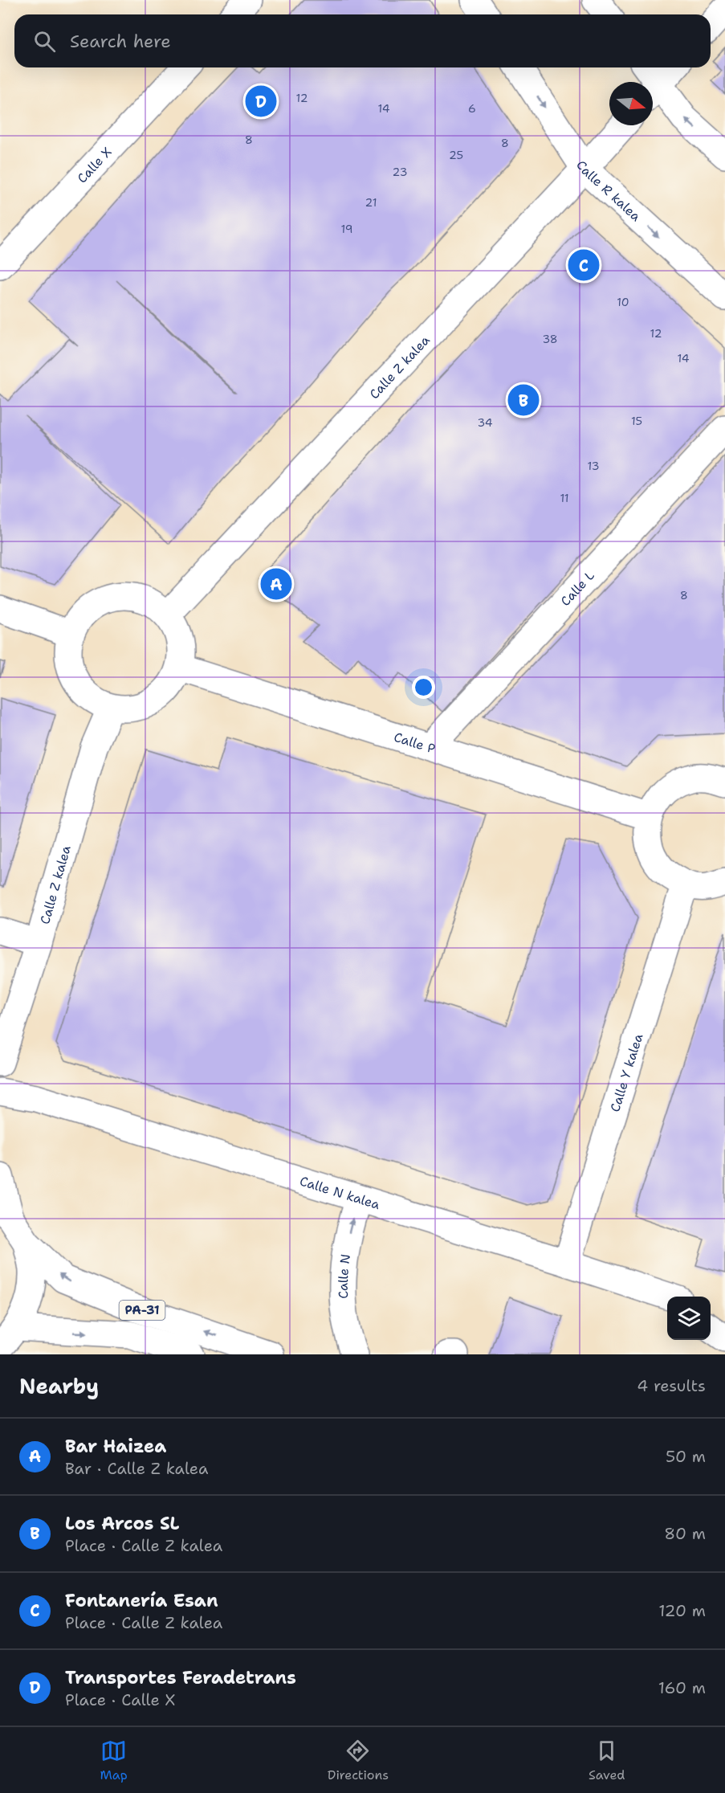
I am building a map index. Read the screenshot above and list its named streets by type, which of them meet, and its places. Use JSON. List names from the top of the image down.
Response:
{
  "streets": {
    "main road": [
      "Calle X",
      "Calle R kalea",
      "Calle Z kalea",
      "Calle L",
      "Calle P",
      "Calle Y kalea",
      "Calle N kalea",
      "Calle N",
      "PA-31"
    ]
  },
  "crossings": [
    ["Calle R kalea", "Calle Z kalea"],
    ["Calle Z kalea", "Calle P"],
    ["Calle L", "Calle P"],
    ["Calle Y kalea", "Calle N kalea"],
    ["Calle N kalea", "Calle N"]
  ],
  "one_way": ["Calle N"],
  "house_numbers": [
    "12",
    "14",
    "6",
    "8",
    "8",
    "25",
    "23",
    "21",
    "19",
    "10",
    "12",
    "38",
    "14",
    "15",
    "34",
    "13",
    "11",
    "8"
  ],
  "north": "right",
  "page": {
    "search": "Search here",
    "pins": [
      "D",
      "C",
      "B",
      "A"
    ],
    "heading": ["Nearby", "4 results"],
    "list": [
      {
        "mark": "A",
        "name": "Bar Haizea",
        "note": "Bar · Calle Z kalea",
        "value": "50 m"
      },
      {
        "mark": "B",
        "name": "Los Arcos SL",
        "note": "Place · Calle Z kalea",
        "value": "80 m"
      },
      {
        "mark": "C",
        "name": "Fontanería Esan",
        "note": "Place · Calle Z kalea",
        "value": "120 m"
      },
      {
        "mark": "D",
        "name": "Transportes Feradetrans",
        "note": "Place · Calle X",
        "value": "160 m"
      }
    ],
    "nav": ["Map", "Directions", "Saved"]
  }
}
